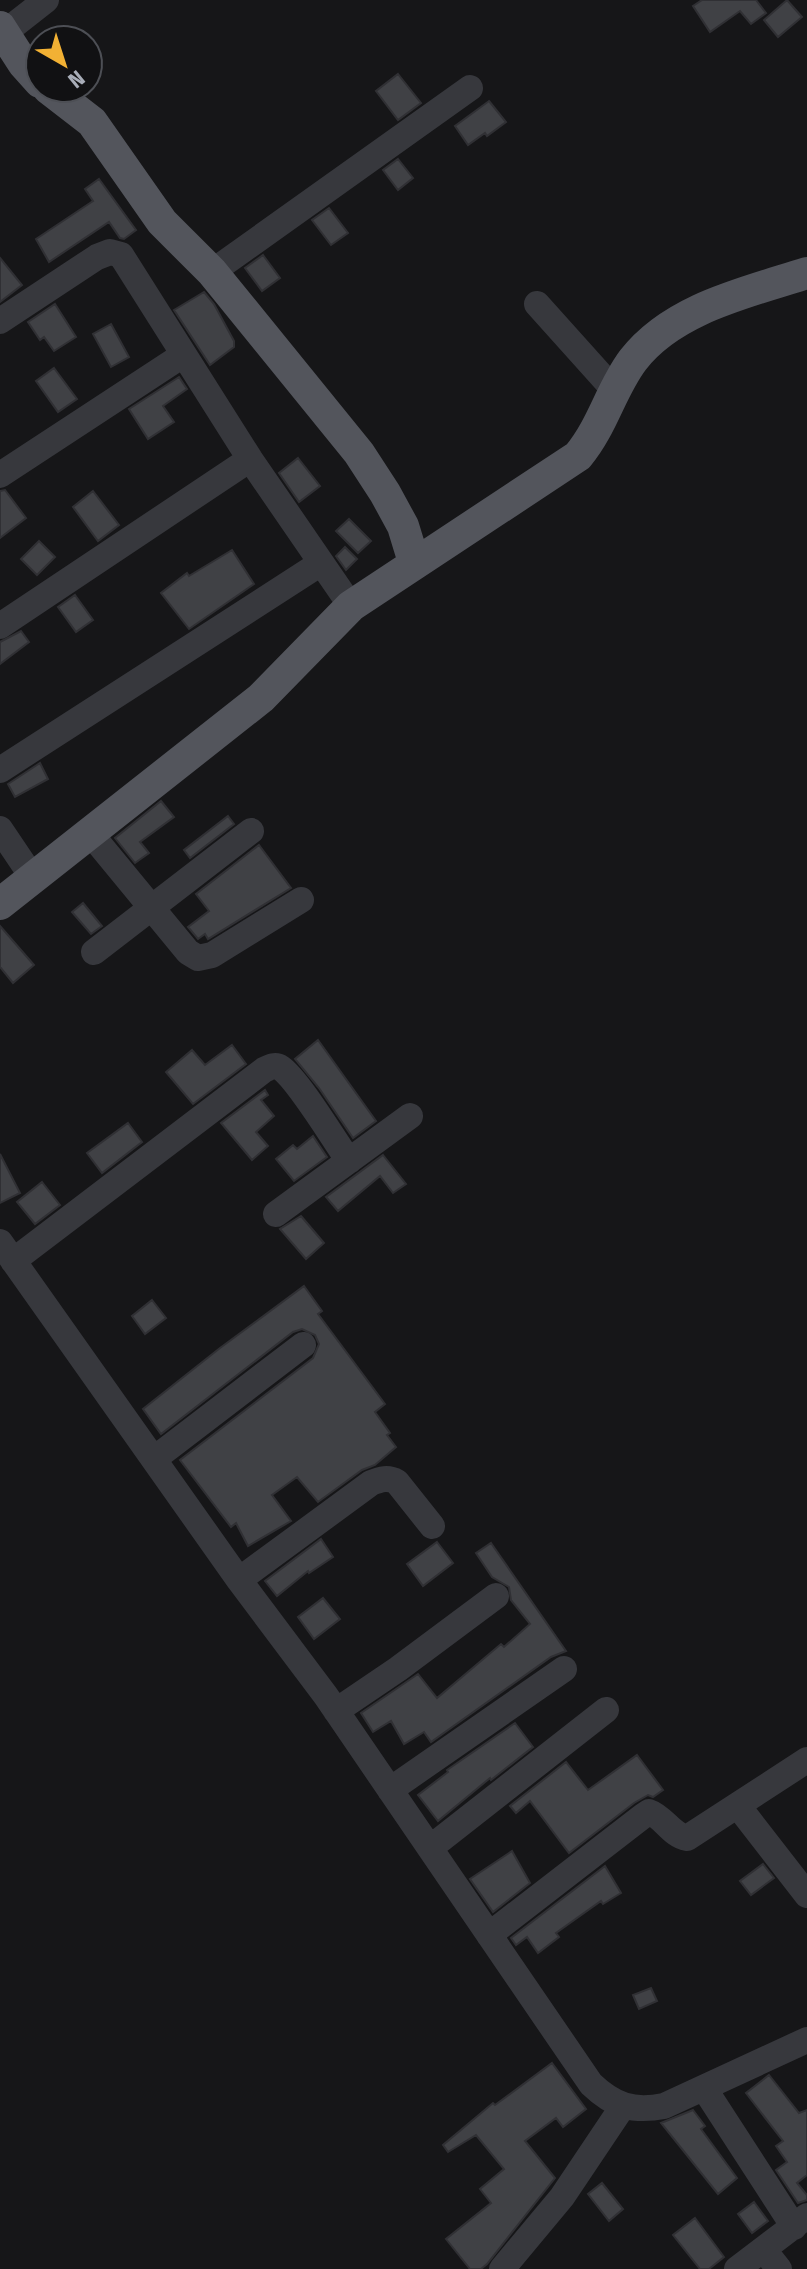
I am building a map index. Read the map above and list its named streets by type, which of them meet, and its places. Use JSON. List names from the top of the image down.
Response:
{
  "north": "bottom right"
}
